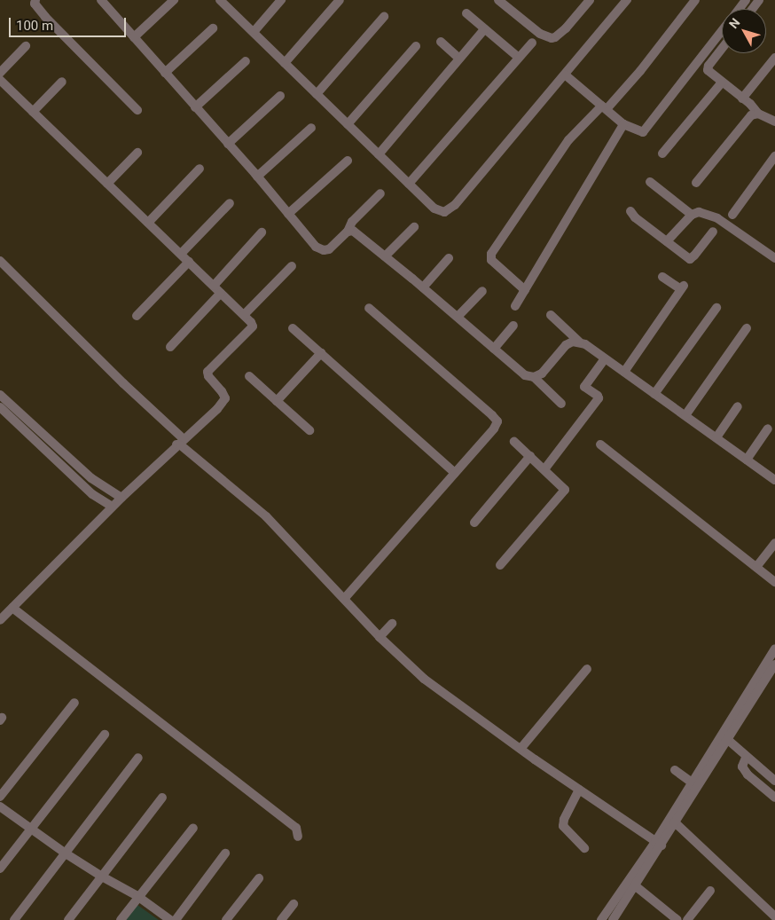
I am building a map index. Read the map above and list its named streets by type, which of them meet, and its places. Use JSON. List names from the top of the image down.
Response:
{
  "scale_bar": "100 m",
  "north": "top left"
}
